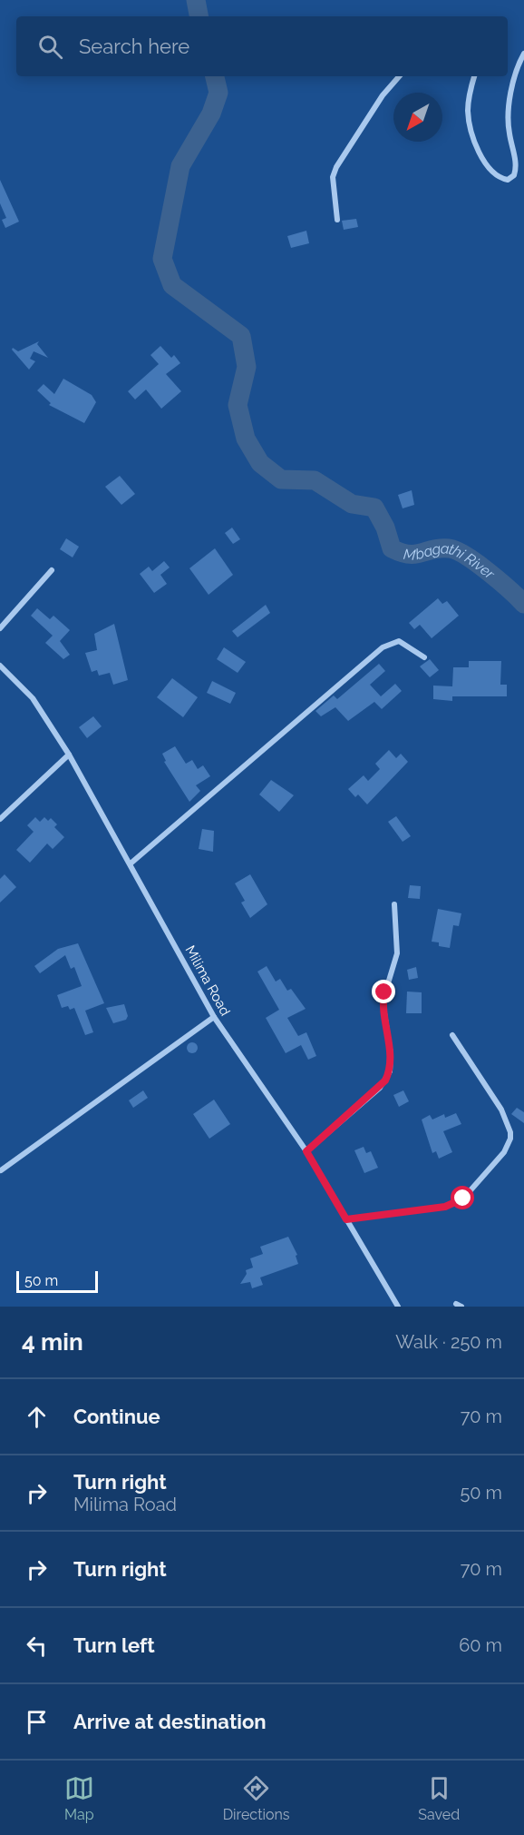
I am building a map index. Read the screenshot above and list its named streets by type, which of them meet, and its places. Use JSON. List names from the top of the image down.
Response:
{
  "streets": {
    "street": ["Milima Road"]
  },
  "water": ["Mbagathi River"],
  "scale_bar": "50 m",
  "north": "bottom left",
  "page": {
    "search": "Search here",
    "scale": "50 m",
    "heading": ["4 min", "Walk · 250 m"],
    "list": [
      ["Continue", "70 m"],
      ["Turn right", "Milima Road", "50 m"],
      ["Turn right", "70 m"],
      ["Turn left", "60 m"],
      "Arrive at destination"
    ],
    "nav": ["Map", "Directions", "Saved"]
  }
}
